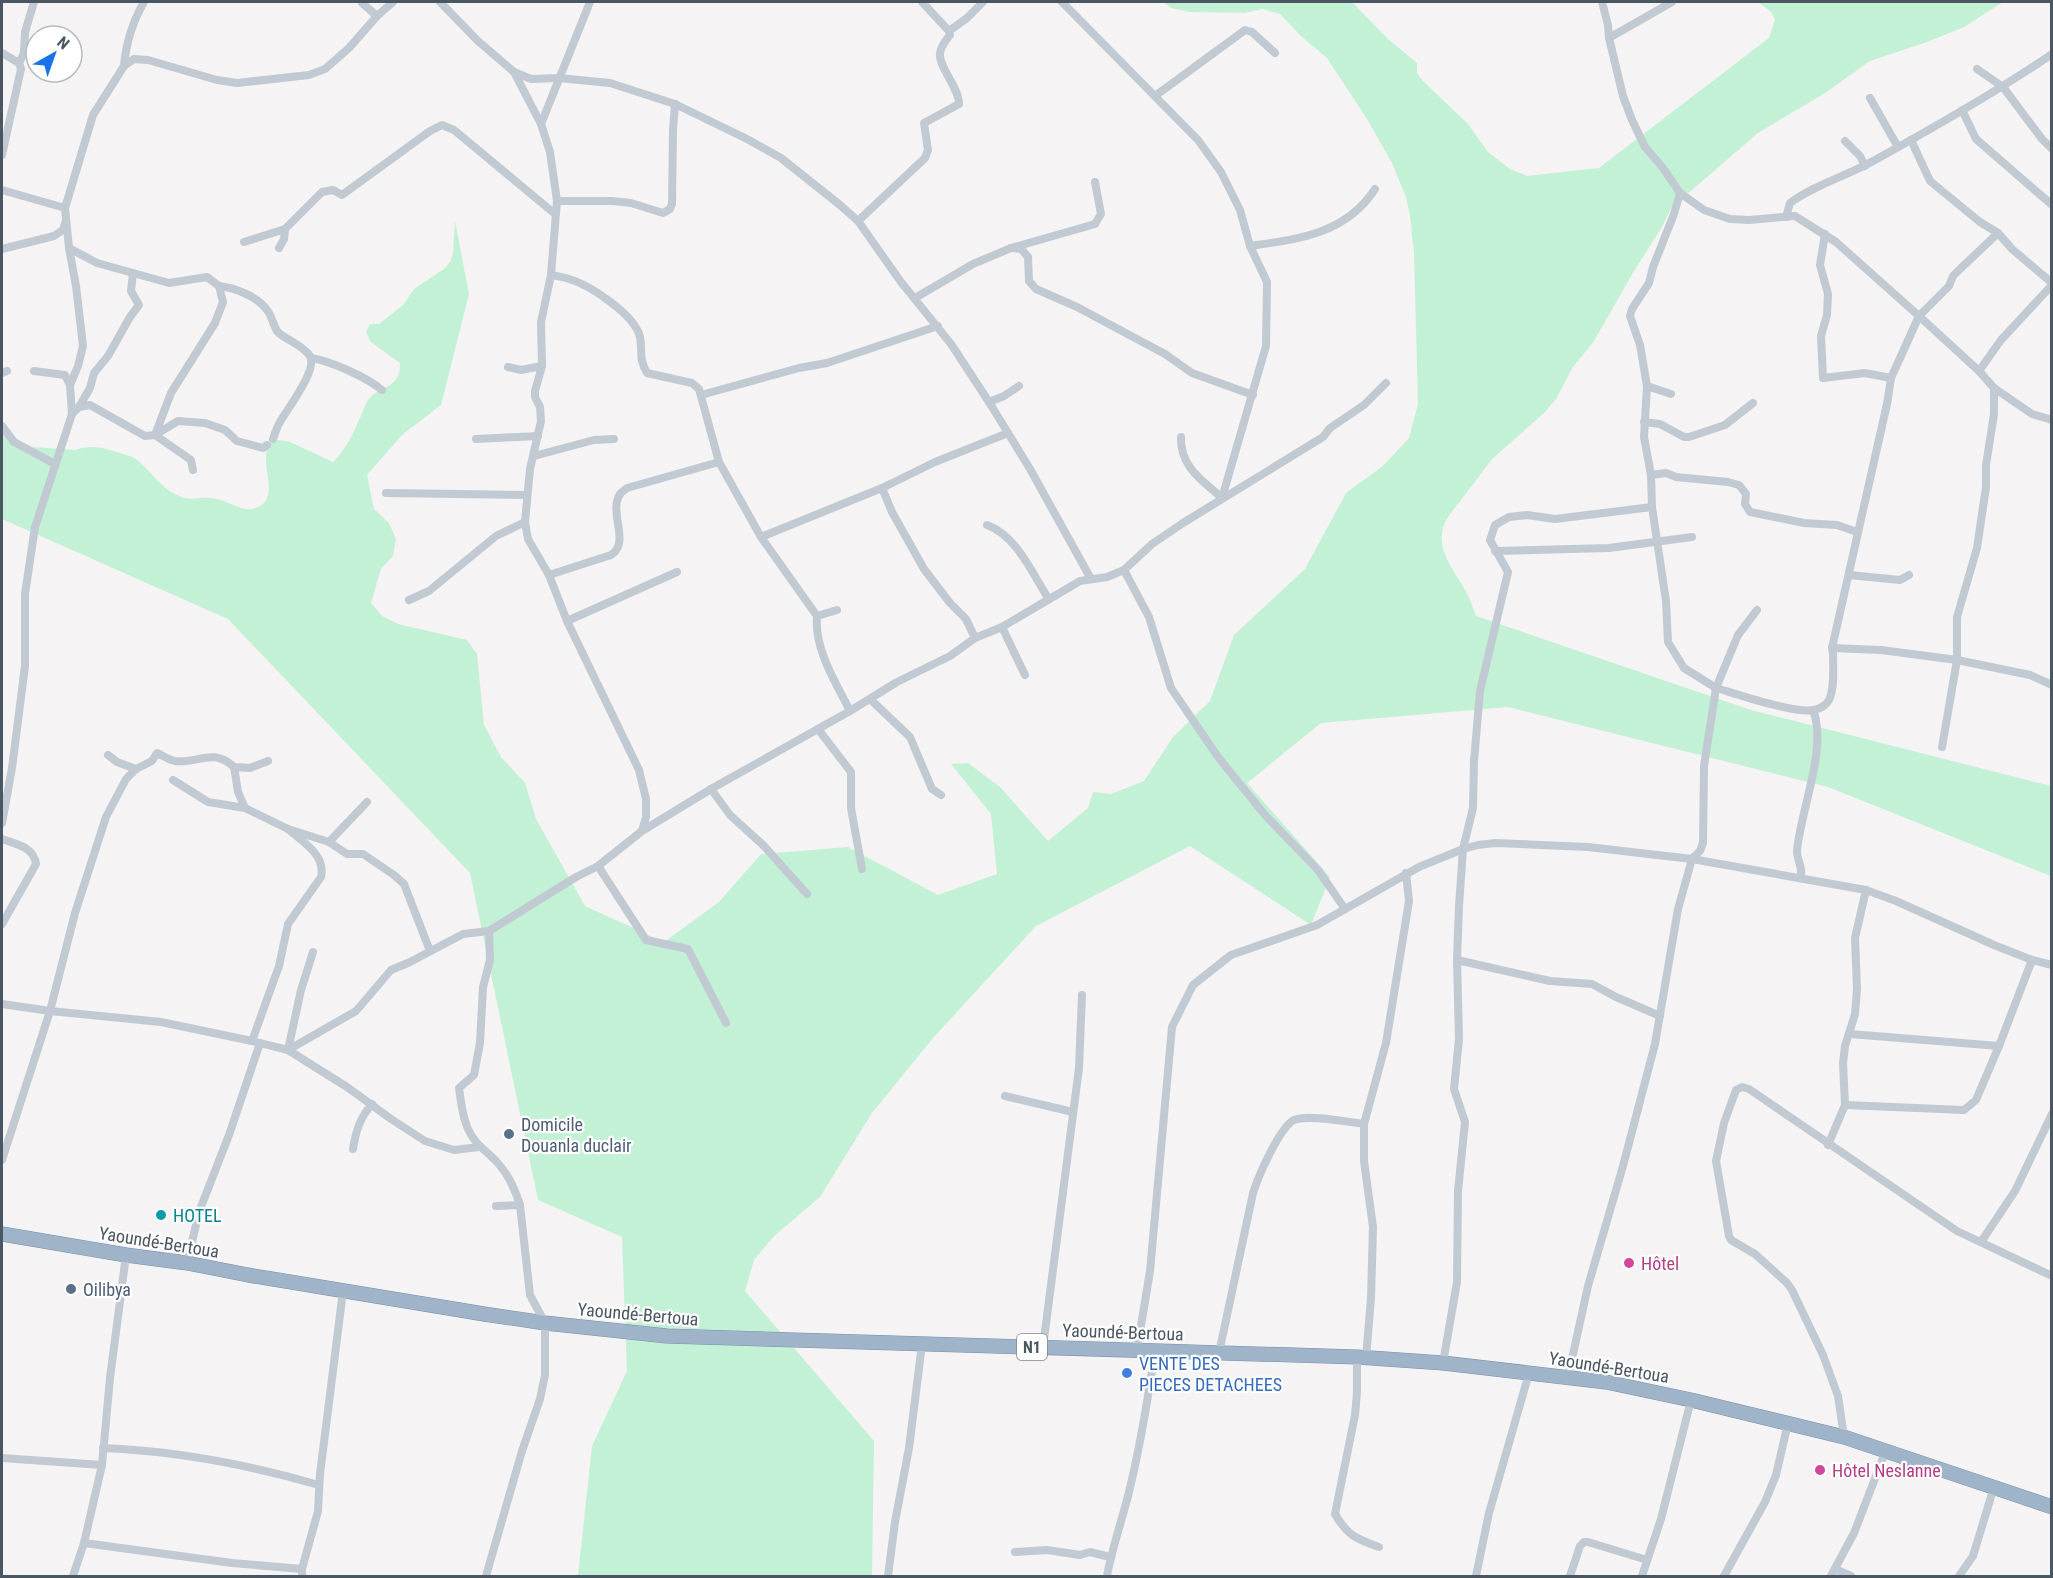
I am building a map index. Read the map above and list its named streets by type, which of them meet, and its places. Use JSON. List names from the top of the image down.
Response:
{
  "streets": {
    "highway": ["Yaoundé-Bertoua", "N1"]
  },
  "places": [
    "Domicile Douanla duclair",
    "HOTEL",
    "Hôtel",
    "Oilibya",
    "VENTE DES PIECES DETACHEES",
    "Hôtel Neslanne"
  ],
  "north": "top right"
}
